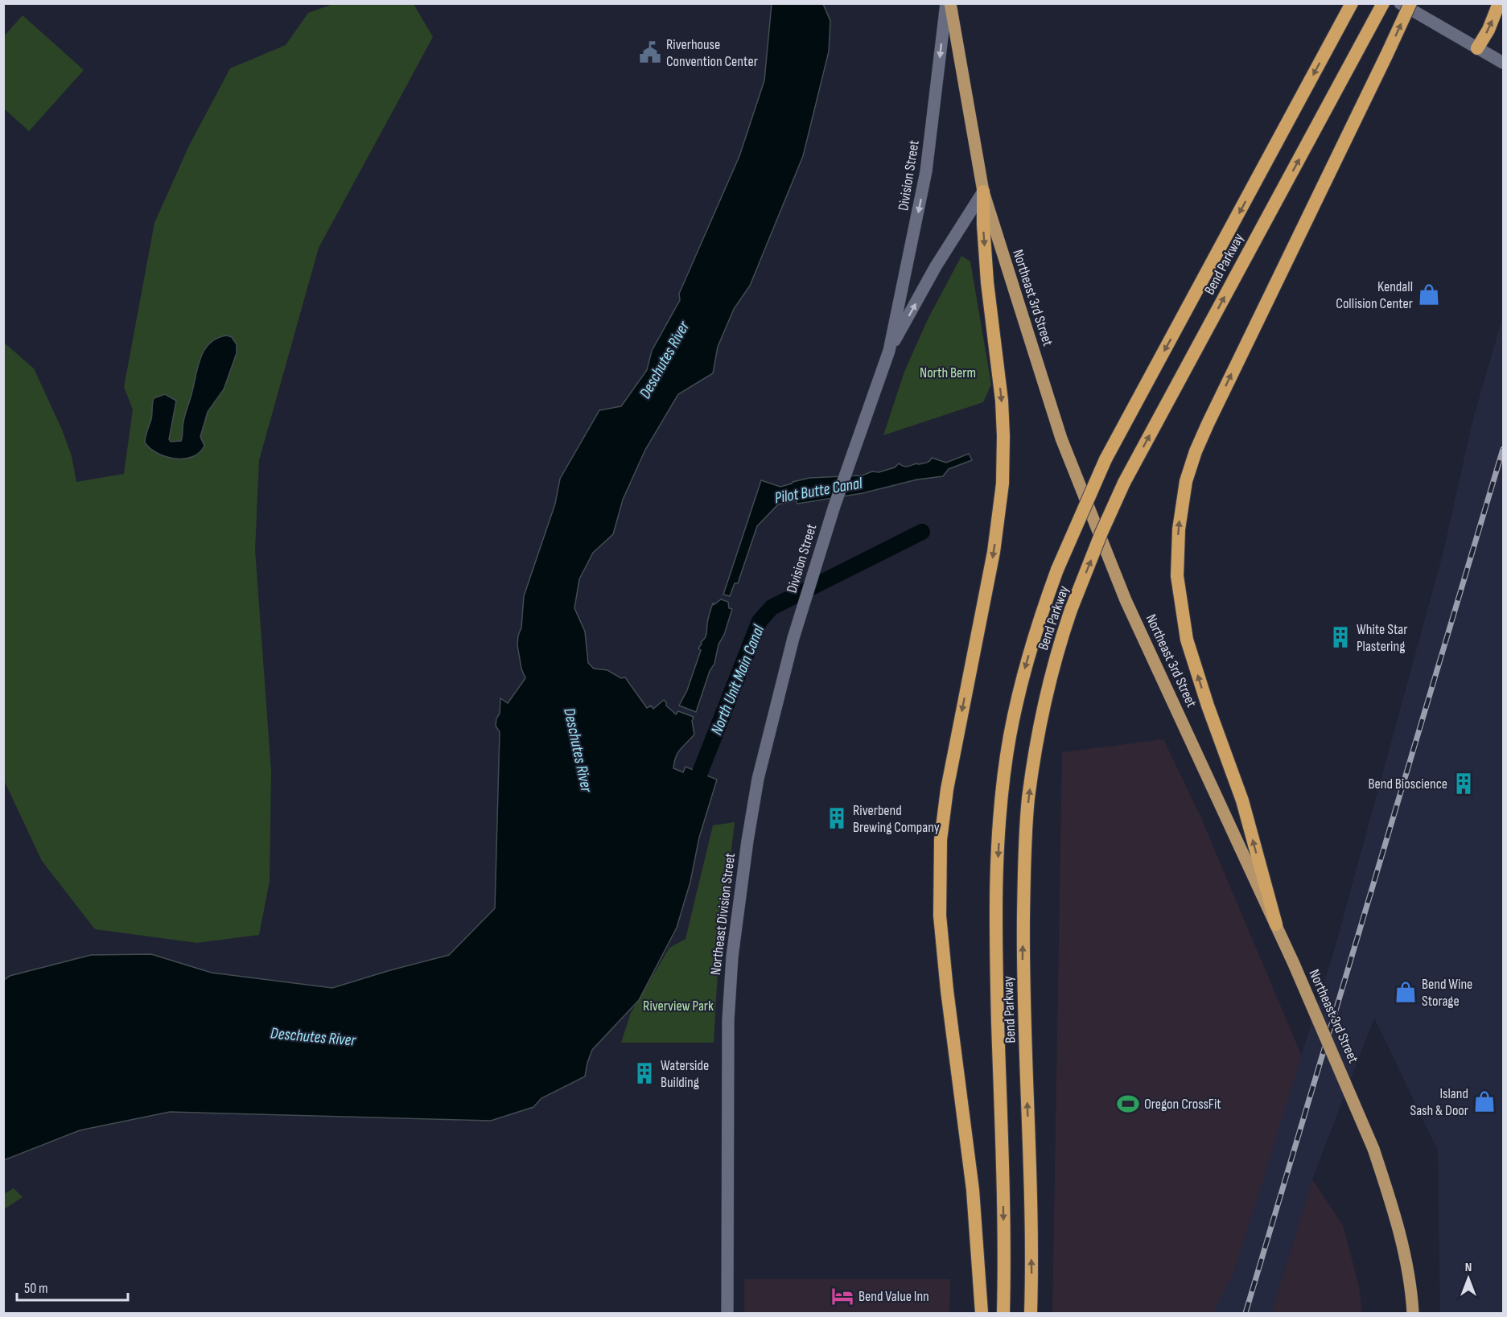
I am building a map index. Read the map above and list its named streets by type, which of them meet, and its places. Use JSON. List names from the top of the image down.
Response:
{
  "streets": {
    "highway": ["Bend Parkway"],
    "main road": ["Division Street", "Northeast 3rd Street", "Northeast Division Street"]
  },
  "crossings": [
    ["Division Street", "Northeast 3rd Street"],
    ["Division Street", "Northeast Division Street"]
  ],
  "water": ["Deschutes River", "Pilot Butte Canal", "North Unit Main Canal"],
  "parks": ["North Berm", "Riverview Park"],
  "places": {
    "public building": ["Riverhouse Convention Center"],
    "shop": ["Kendall Collision Center", "Bend Wine Storage", "Island Sash & Door"],
    "building": [
      "White Star Plastering",
      "Bend Bioscience",
      "Riverbend Brewing Company",
      "Waterside Building"
    ],
    "sports": ["Oregon CrossFit"],
    "hotel": ["Bend Value Inn"]
  },
  "scale_bar": "50 m",
  "north": "top"
}
